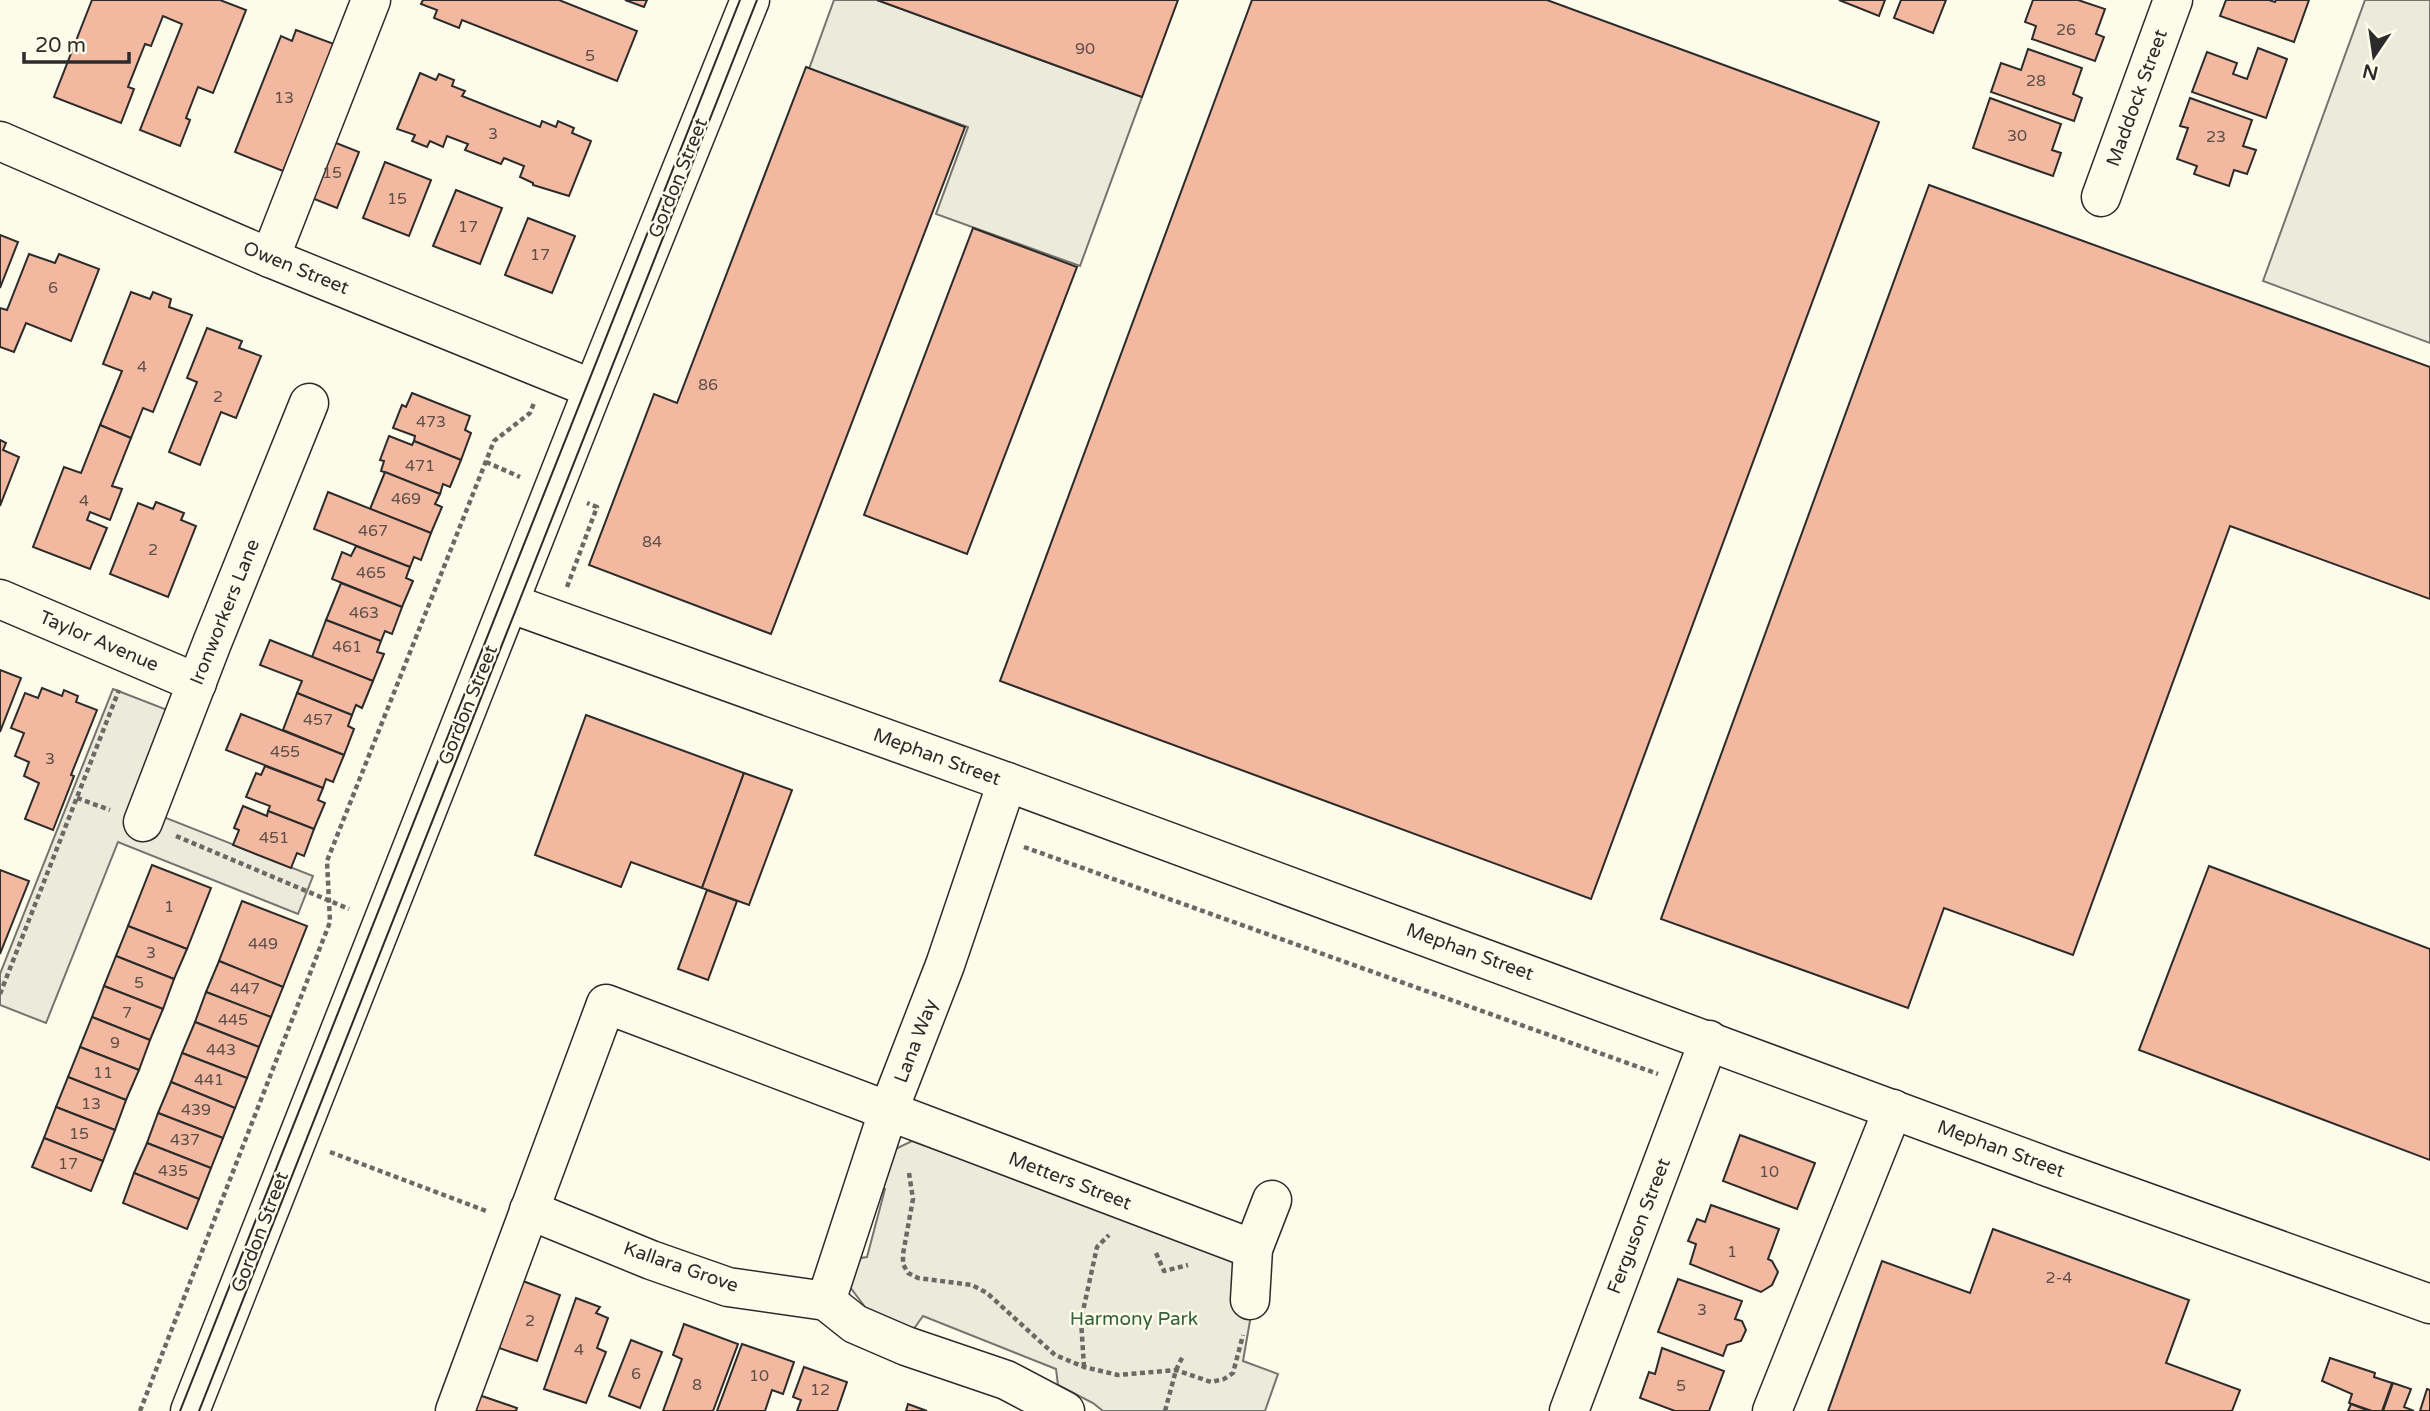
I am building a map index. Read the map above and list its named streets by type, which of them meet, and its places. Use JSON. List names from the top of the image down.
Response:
{
  "streets": {
    "street": [
      "Maddock Street",
      "Gordon Street",
      "Owen Street",
      "Ironworkers Lane",
      "Taylor Avenue",
      "Mephan Street",
      "Lana Way",
      "Metters Street",
      "Ferguson Street",
      "Kallara Grove"
    ]
  },
  "crossings": [
    ["Gordon Street", "Owen Street"],
    ["Gordon Street", "Mephan Street"],
    ["Ironworkers Lane", "Taylor Avenue"],
    ["Mephan Street", "Lana Way"],
    ["Mephan Street", "Ferguson Street"],
    ["Lana Way", "Metters Street"],
    ["Lana Way", "Kallara Grove"],
    ["Metters Street", "Kallara Grove"]
  ],
  "parks": ["Harmony Park"],
  "house_numbers": [
    "26",
    "90",
    "5",
    "28",
    "13",
    "3",
    "30",
    "23",
    "15",
    "15",
    "17",
    "17",
    "6",
    "4",
    "86",
    "2",
    "473",
    "471",
    "469",
    "4",
    "467",
    "84",
    "2",
    "465",
    "463",
    "461",
    "457",
    "455",
    "3",
    "451",
    "1",
    "449",
    "3",
    "5",
    "447",
    "7",
    "445",
    "9",
    "443",
    "11",
    "441",
    "13",
    "439",
    "15",
    "437",
    "17",
    "435",
    "10",
    "1",
    "2-4",
    "3",
    "2",
    "4",
    "6",
    "10",
    "8",
    "5",
    "12"
  ],
  "scale_bar": "20 m",
  "north": "bottom"
}
